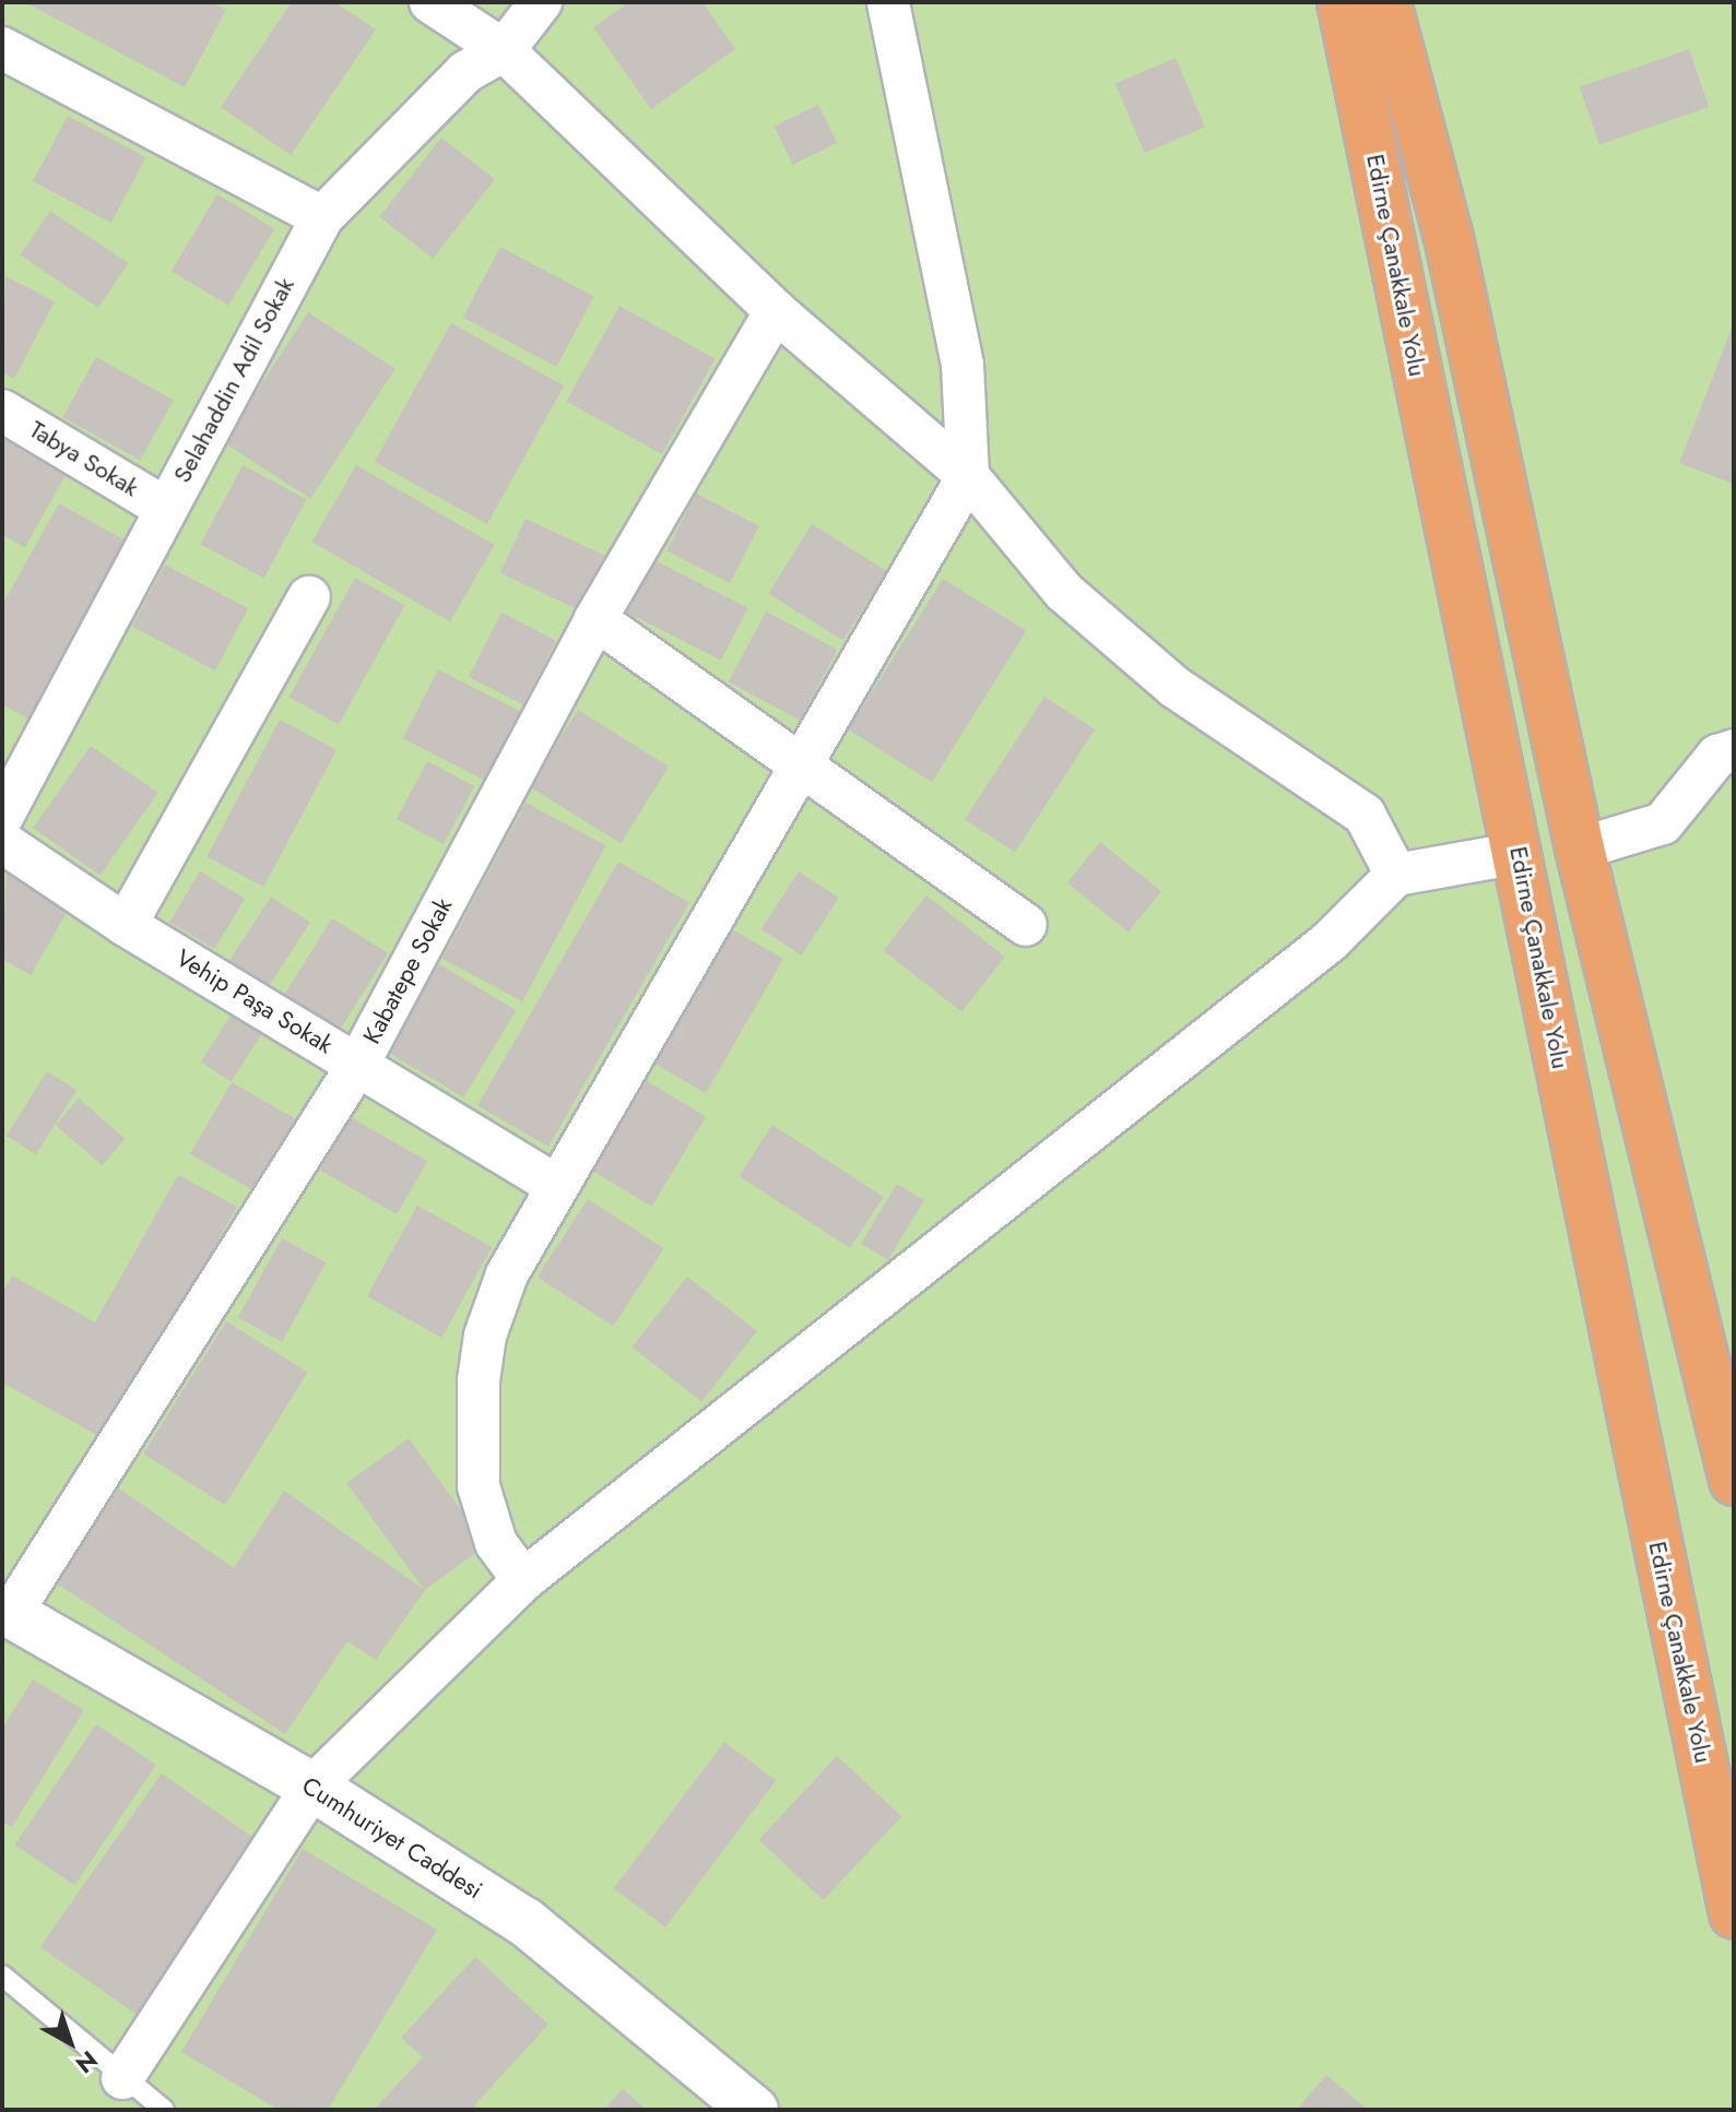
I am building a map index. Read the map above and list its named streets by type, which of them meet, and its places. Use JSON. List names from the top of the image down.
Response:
{
  "streets": {
    "highway": ["Edirne Çanakkale Yolu"],
    "main road": ["Cumhuriyet Caddesi"],
    "street": [
      "Selahaddin Adil Sokak",
      "Tabya Sokak",
      "Kabatepe Sokak",
      "Vehip Paşa Sokak"
    ]
  },
  "crossings": [
    ["Selahaddin Adil Sokak", "Tabya Sokak"],
    ["Kabatepe Sokak", "Vehip Paşa Sokak"],
    ["Kabatepe Sokak", "Cumhuriyet Caddesi"]
  ],
  "north": "bottom right"
}
